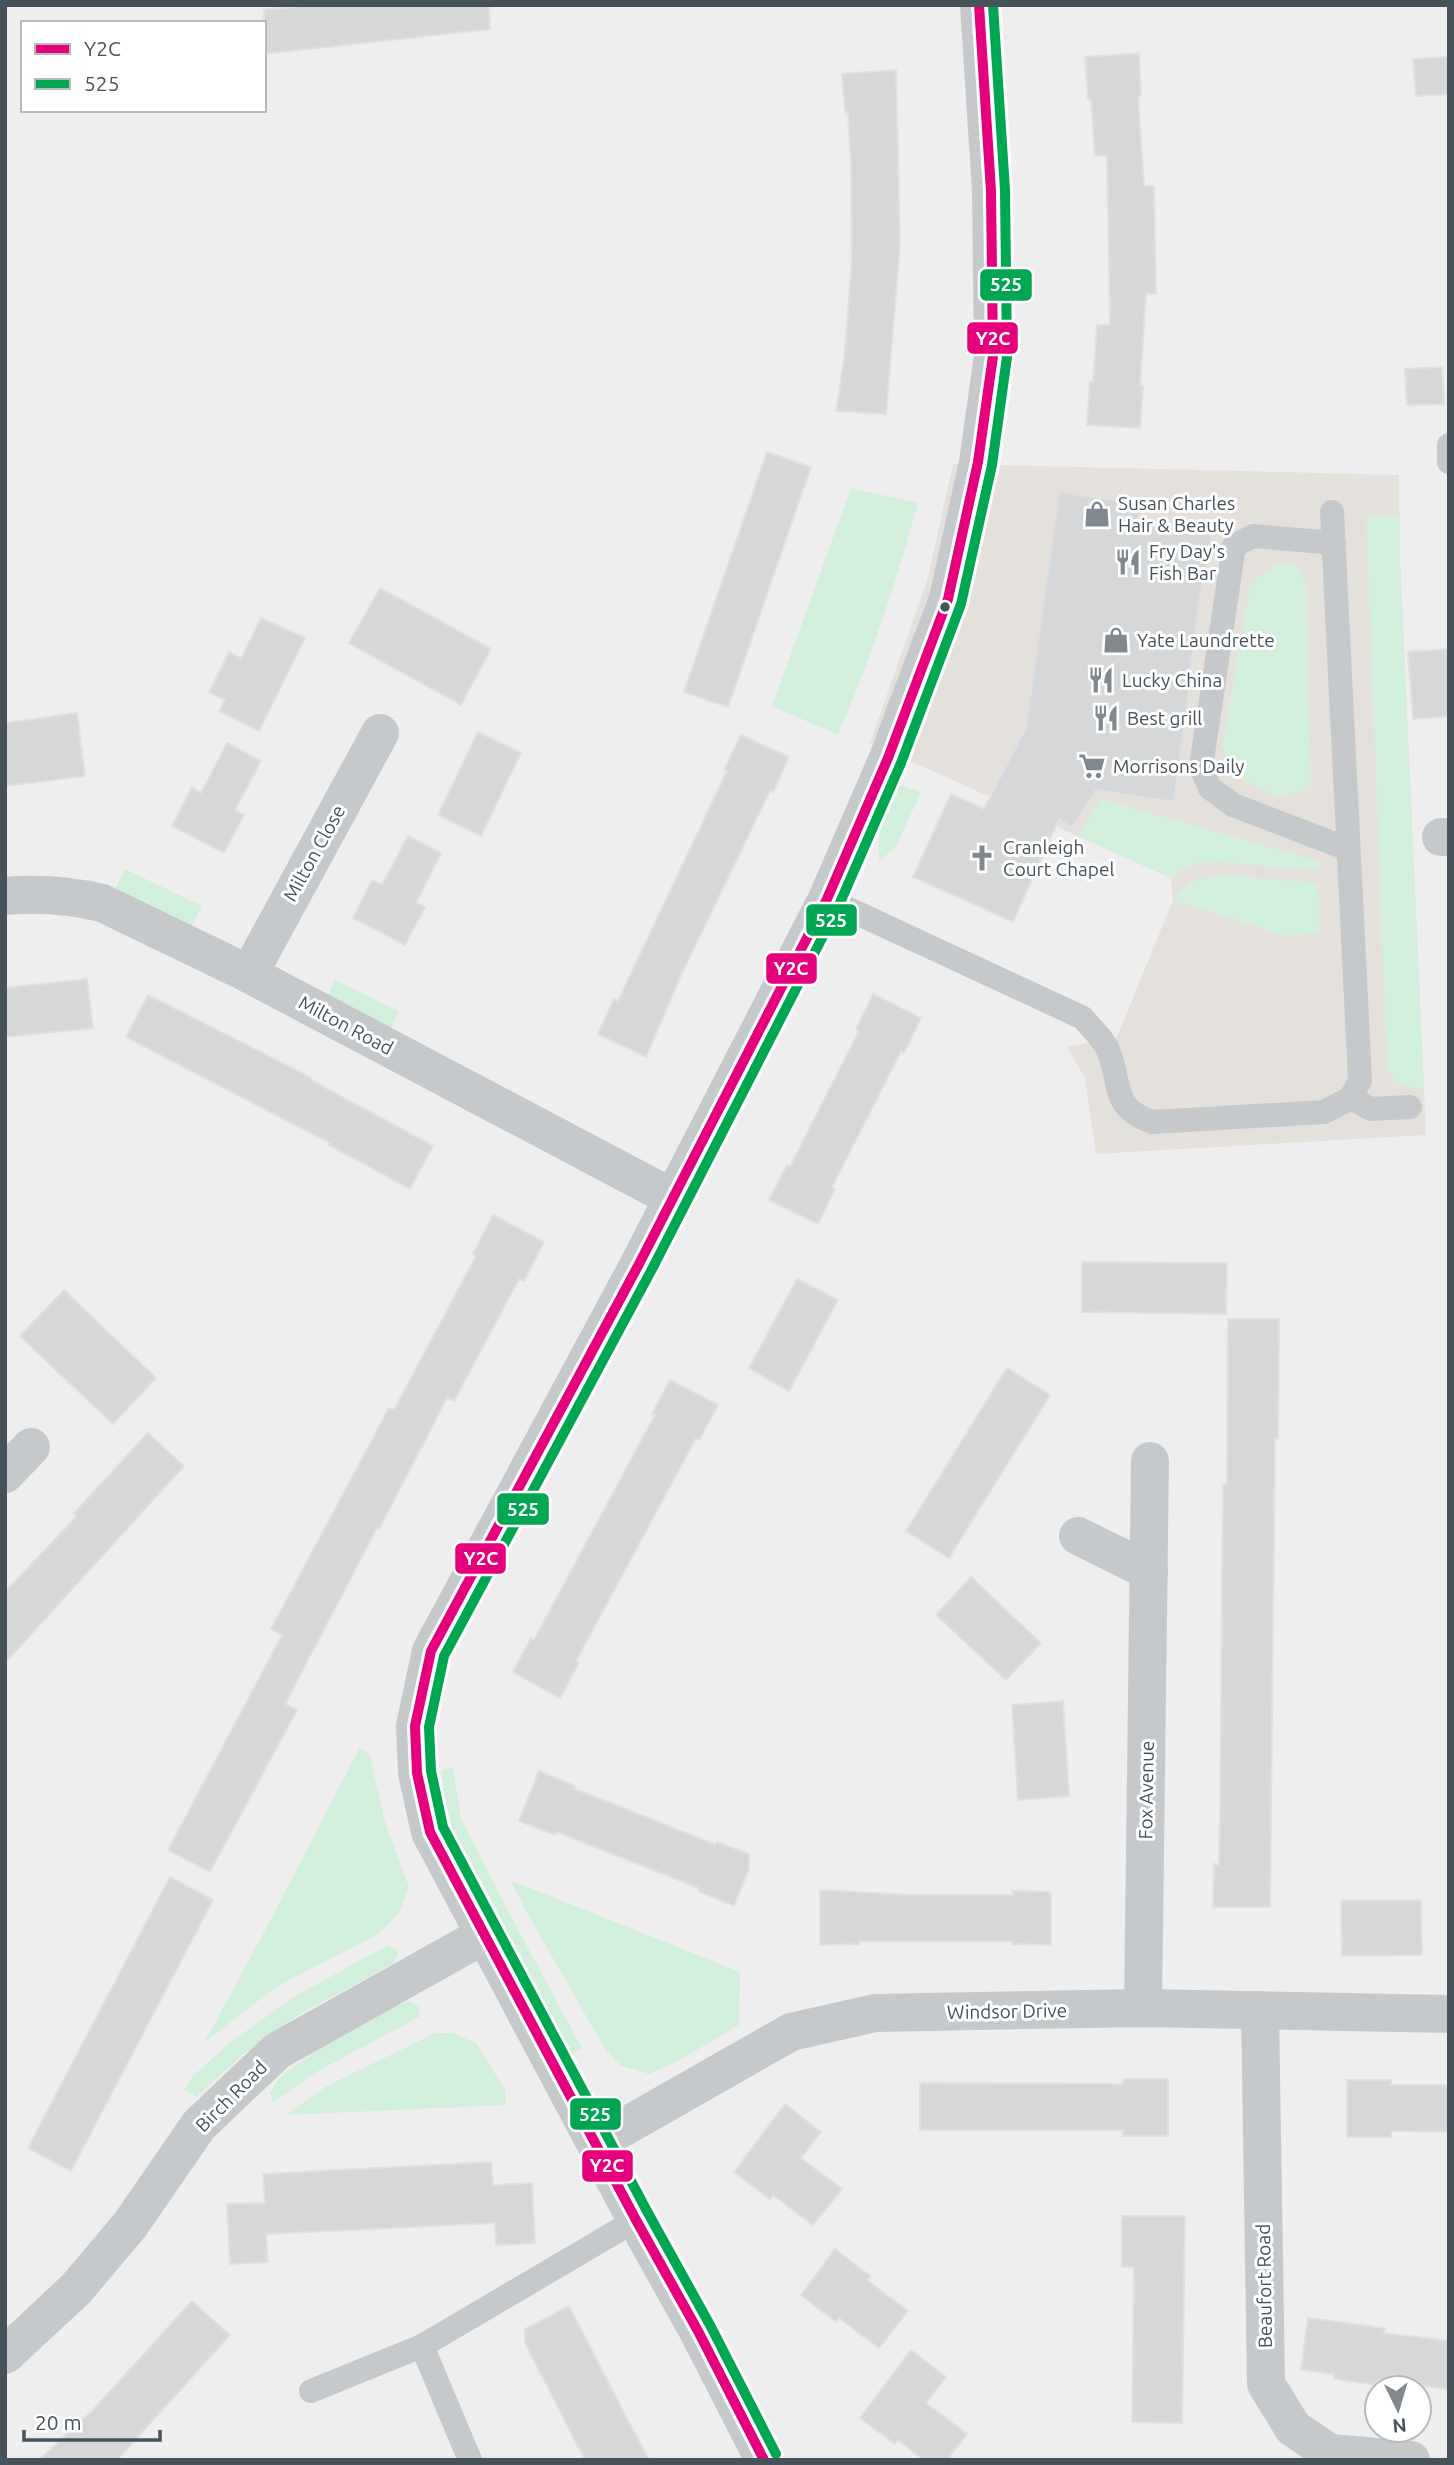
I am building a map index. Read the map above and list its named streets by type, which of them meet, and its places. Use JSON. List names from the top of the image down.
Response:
{
  "streets": {
    "street": [
      "Milton Close",
      "Milton Road",
      "Fox Avenue",
      "Windsor Drive",
      "Birch Road",
      "Beaufort Road"
    ]
  },
  "crossings": [
    ["Milton Close", "Milton Road"],
    ["Fox Avenue", "Windsor Drive"],
    ["Windsor Drive", "Beaufort Road"]
  ],
  "places": {
    "shop": ["Susan Charles Hair & Beauty", "Yate Laundrette"],
    "restaurant": ["Fry Day's Fish Bar", "Lucky China", "Best grill"],
    "supermarket": ["Morrisons Daily"],
    "church": ["Cranleigh Court Chapel"]
  },
  "lines": ["transit line Y2C", "transit line 525"],
  "legend": ["Y2C", "525"],
  "scale_bar": "20 m",
  "north": "bottom"
}
